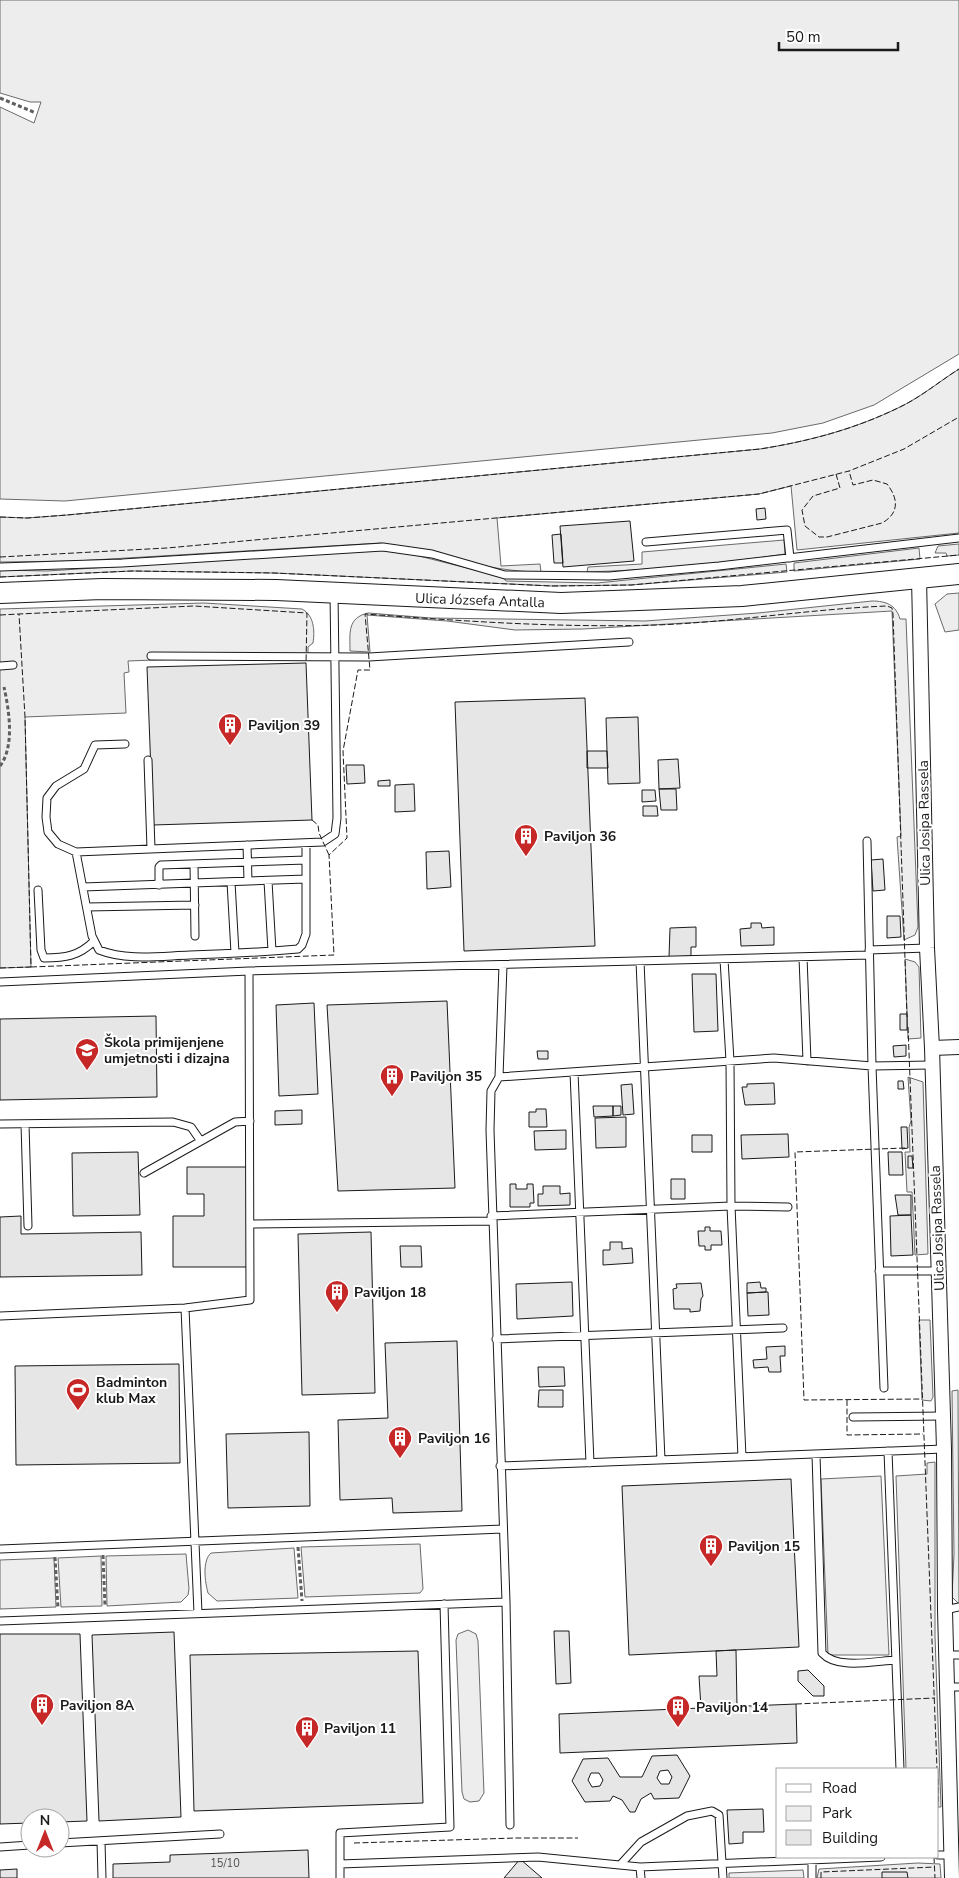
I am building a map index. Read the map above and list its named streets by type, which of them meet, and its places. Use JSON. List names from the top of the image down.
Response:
{
  "streets": {
    "street": ["Ulica Józsefa Antalla", "Ulica Josipa Rassela"]
  },
  "crossings": [
    ["Ulica Józsefa Antalla", "Ulica Josipa Rassela"]
  ],
  "places": {
    "building": [
      "Paviljon 39",
      "Paviljon 36",
      "Paviljon 35",
      "Paviljon 18",
      "Paviljon 16",
      "Paviljon 15",
      "Paviljon 8A",
      "Paviljon 14",
      "Paviljon 11"
    ],
    "school or university": ["Škola primijenjene umjetnosti i dizajna"],
    "sports": ["Badminton klub Max"]
  },
  "house_numbers": ["15/10"],
  "legend": ["Road", "Park", "Building"],
  "scale_bar": "50 m",
  "north": "top"
}
